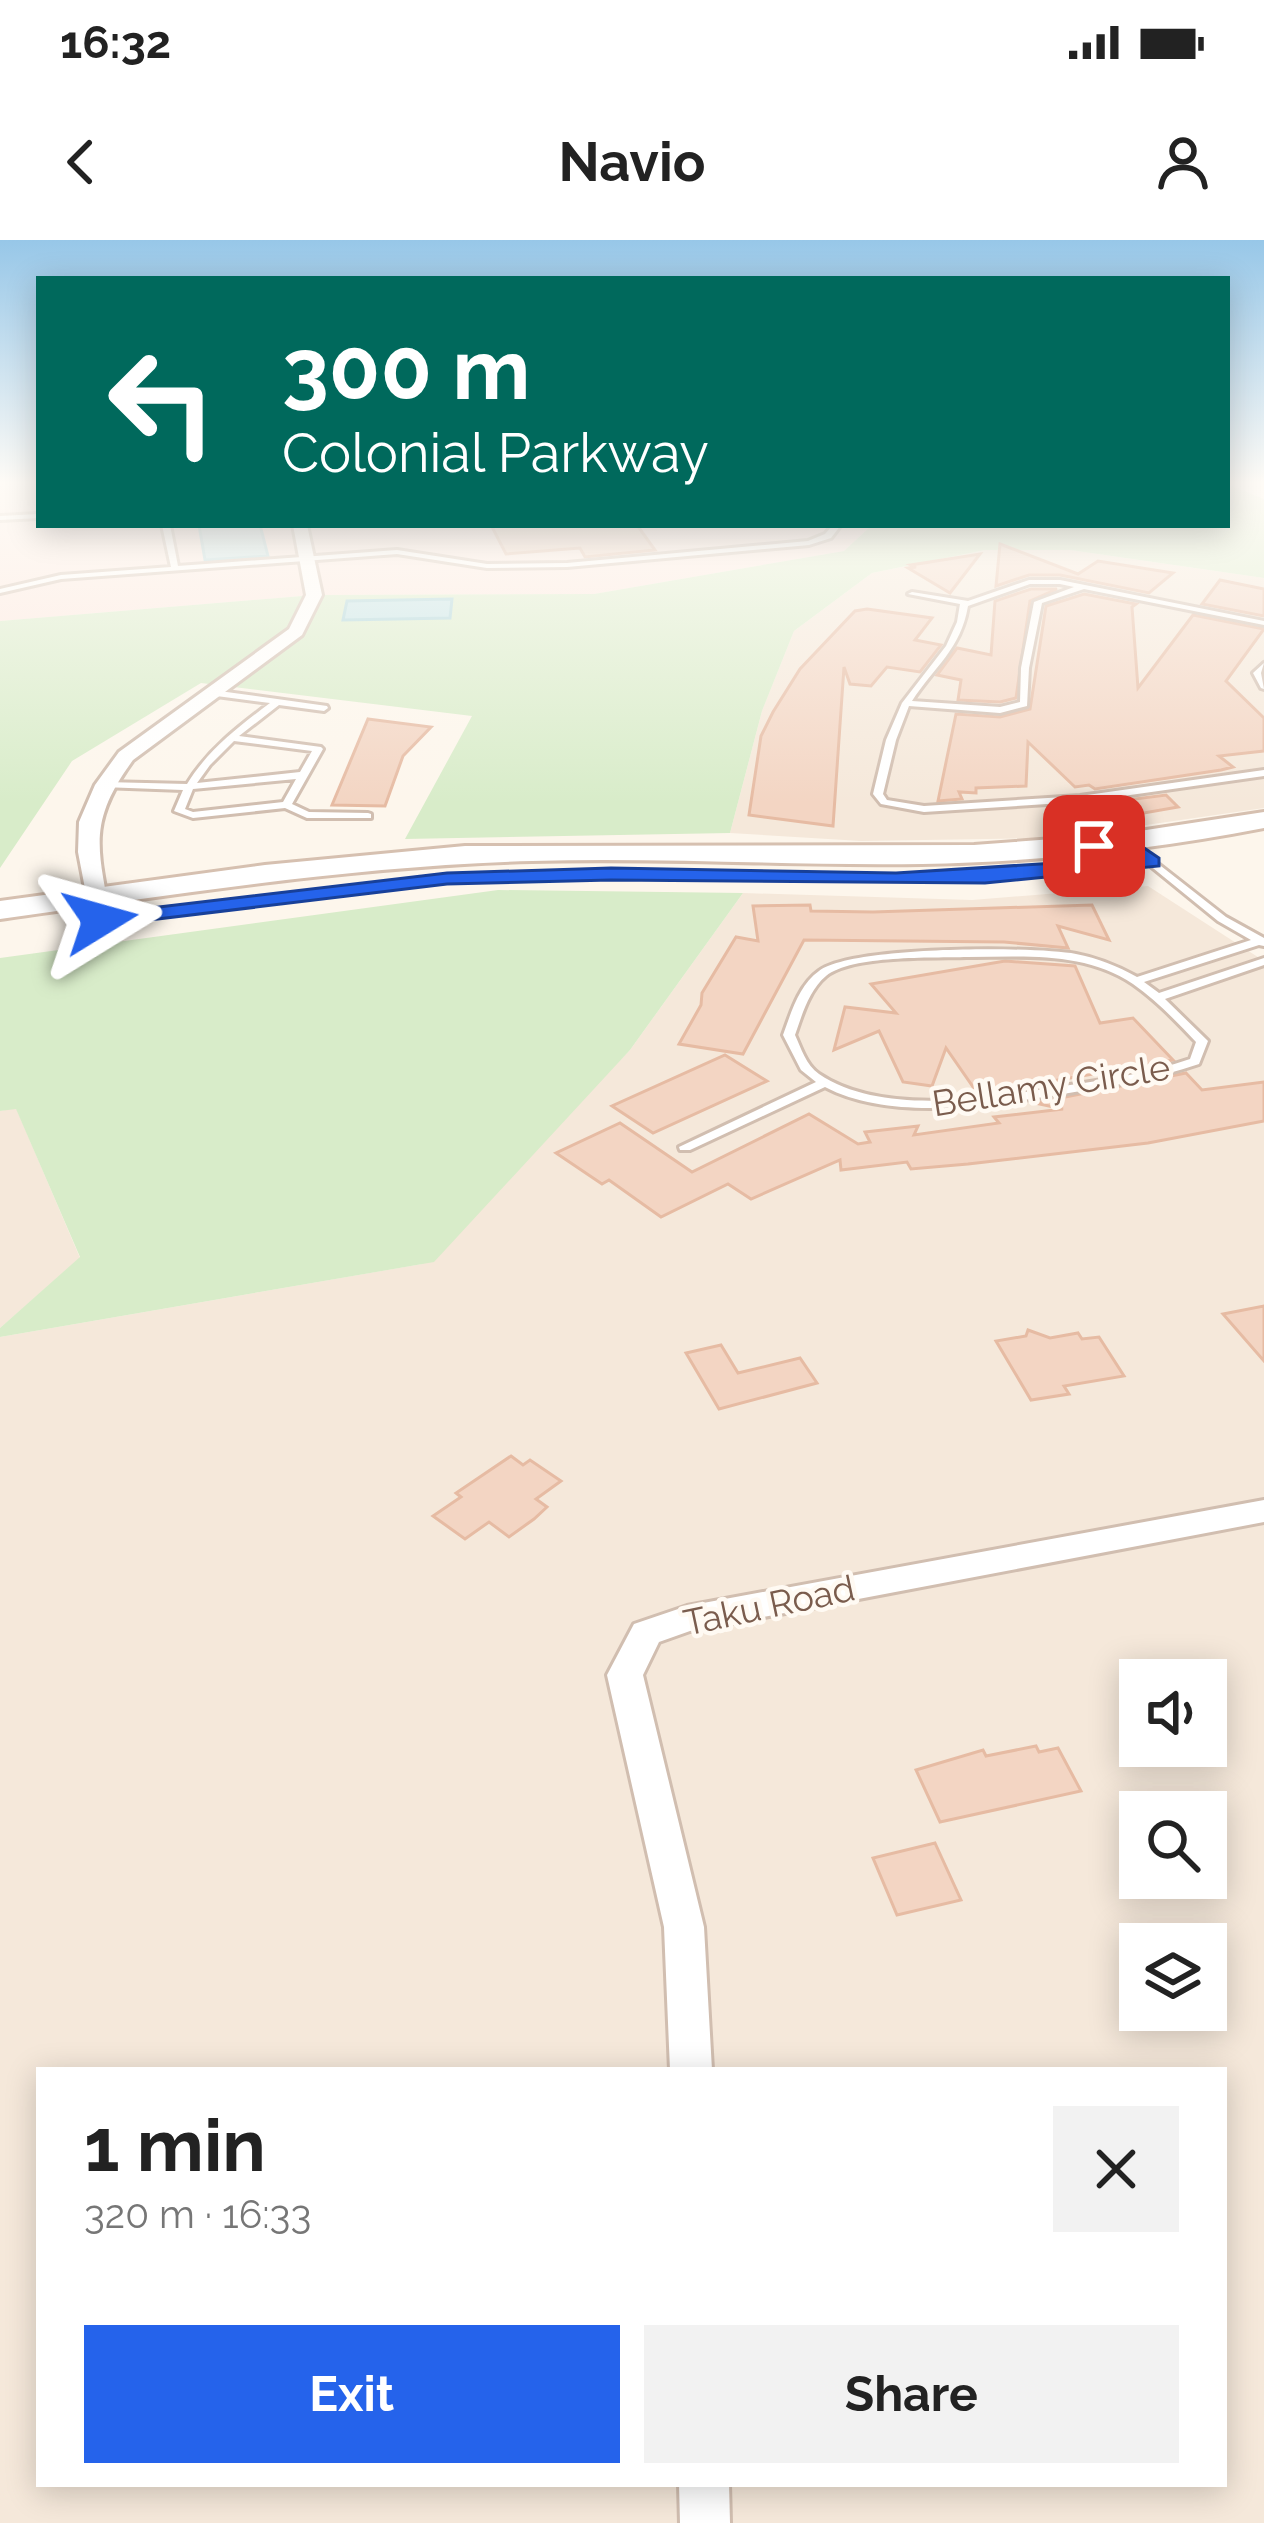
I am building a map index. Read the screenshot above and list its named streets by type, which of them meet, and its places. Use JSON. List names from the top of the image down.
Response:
{
  "streets": {
    "street": ["Taku Road"],
    "lane": ["Bellamy Circle"]
  },
  "page": {
    "status": "16:32",
    "header": "Navio",
    "turn": ["300 m", "Colonial Parkway"],
    "heading": ["1 min", "320 m · 16:33"],
    "buttons": ["Exit", "Share"]
  }
}
